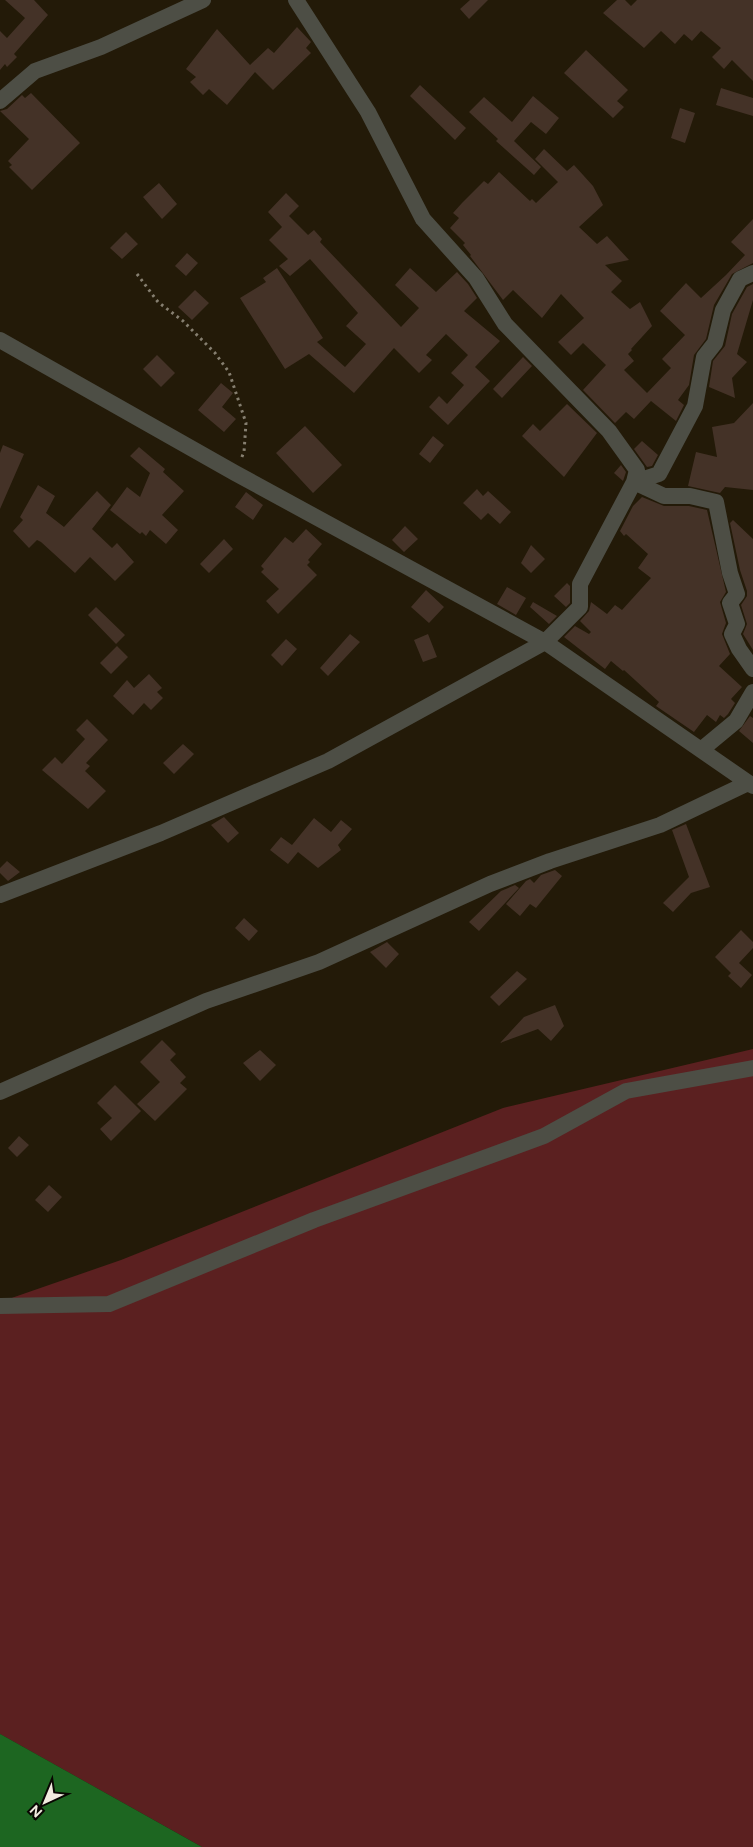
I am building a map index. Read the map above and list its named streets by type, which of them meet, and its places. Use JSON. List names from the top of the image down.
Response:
{
  "north": "bottom left"
}
